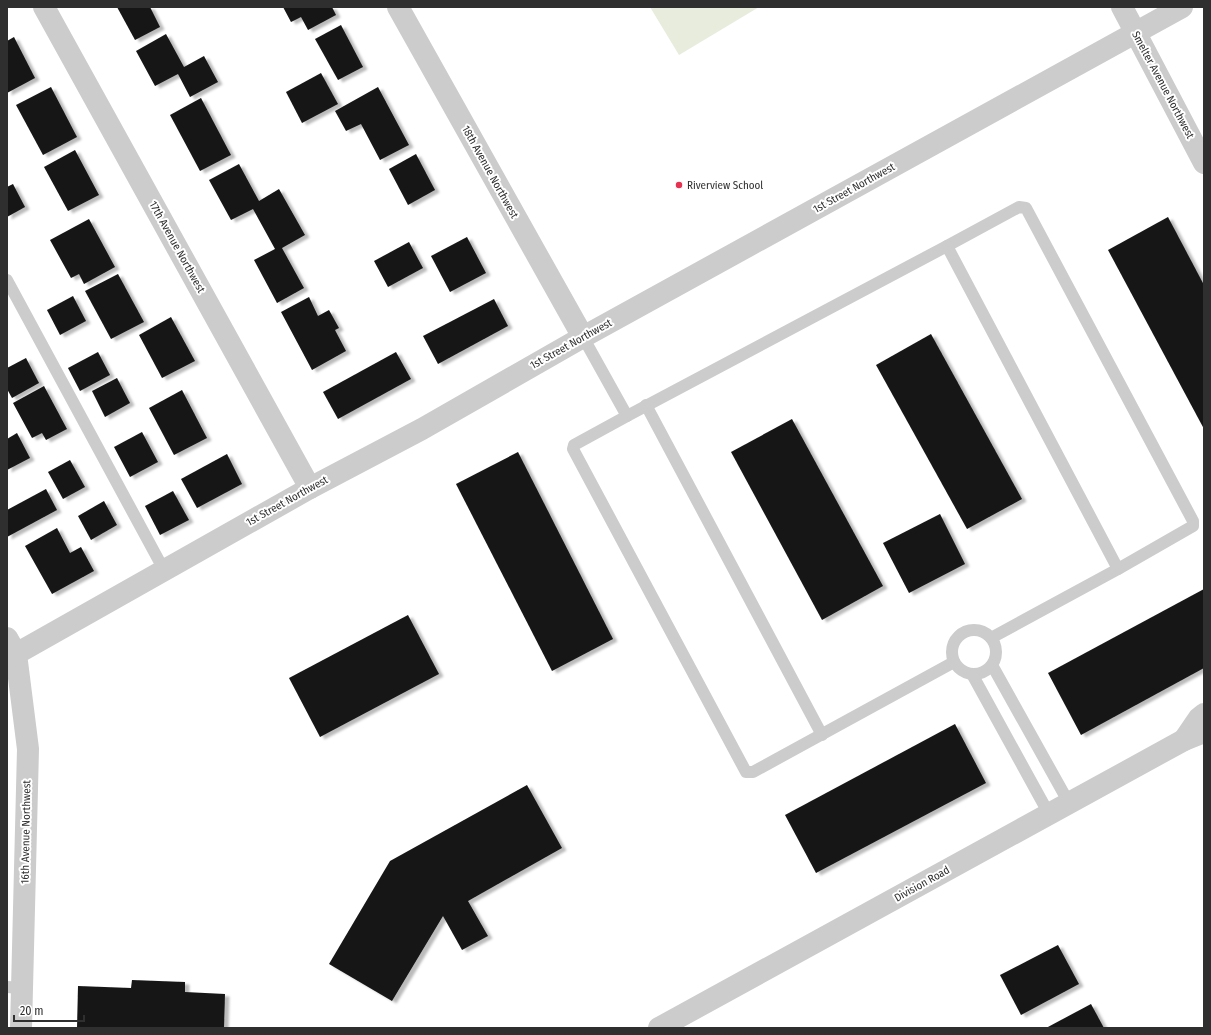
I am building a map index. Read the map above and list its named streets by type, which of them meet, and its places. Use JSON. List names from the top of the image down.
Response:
{
  "streets": {
    "street": [
      "Smelter Avenue Northwest",
      "18th Avenue Northwest",
      "1st Street Northwest",
      "17th Avenue Northwest",
      "16th Avenue Northwest",
      "Division Road"
    ]
  },
  "crossings": [
    ["Smelter Avenue Northwest", "1st Street Northwest"],
    ["18th Avenue Northwest", "1st Street Northwest"],
    ["1st Street Northwest", "17th Avenue Northwest"],
    ["1st Street Northwest", "16th Avenue Northwest"]
  ],
  "places": ["Riverview School"],
  "scale_bar": "20 m"
}
